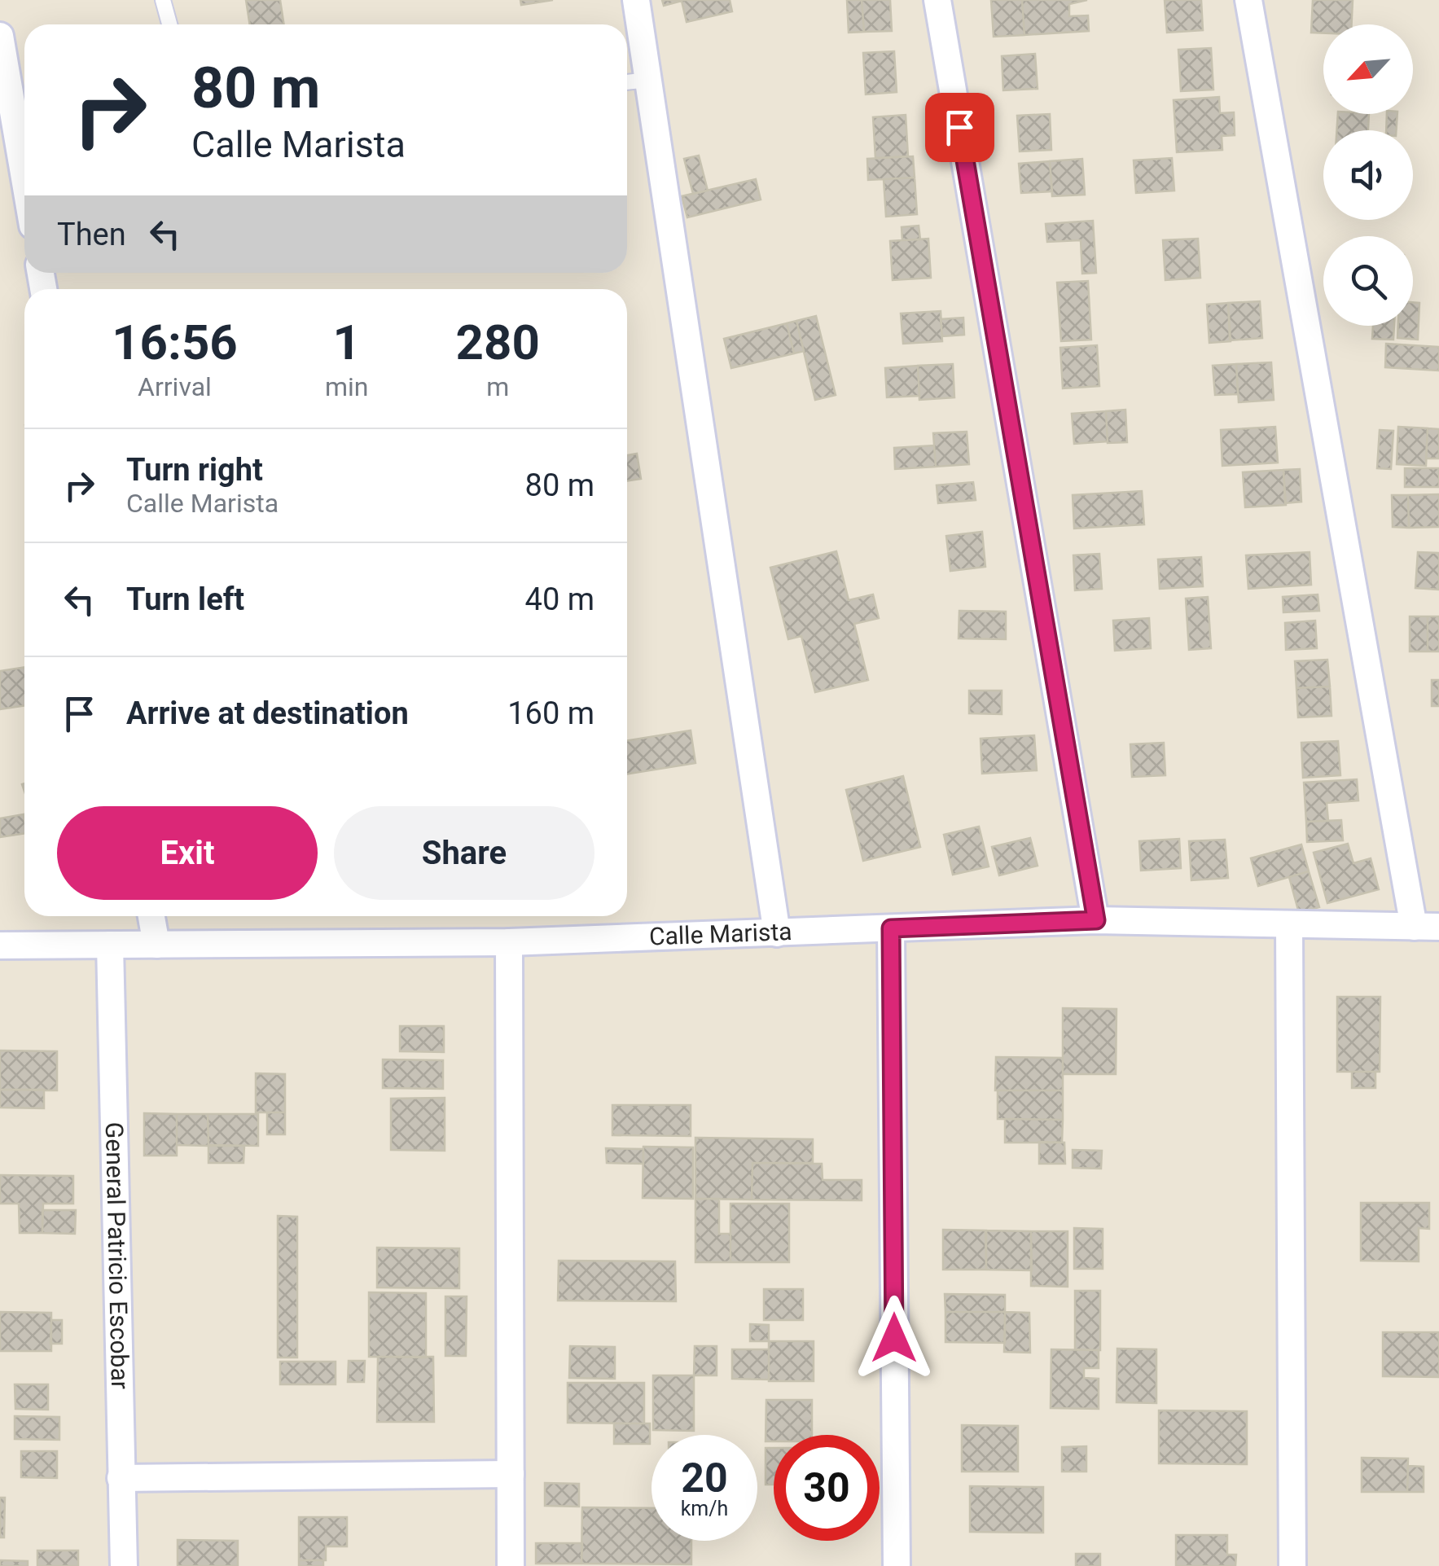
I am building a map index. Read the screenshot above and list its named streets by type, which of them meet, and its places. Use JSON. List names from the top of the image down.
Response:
{
  "streets": {
    "street": ["Calle Marista", "General Patricio Escobar"]
  },
  "crossings": [
    ["Calle Marista", "General Patricio Escobar"]
  ],
  "north": "bottom left",
  "page": {
    "turn": ["80 m", "Calle Marista"],
    "then": "Then",
    "eta": [
      "16:56",
      "Arrival",
      "1",
      "min",
      "280",
      "m"
    ],
    "list": [
      {
        "name": "Turn right",
        "note": "Calle Marista",
        "value": "80 m"
      },
      {
        "name": "Turn left",
        "value": "40 m"
      },
      {
        "name": "Arrive at destination",
        "value": "160 m"
      }
    ],
    "buttons": ["Exit", "Share"],
    "speed": "20 km/h",
    "limit": "30"
  }
}
